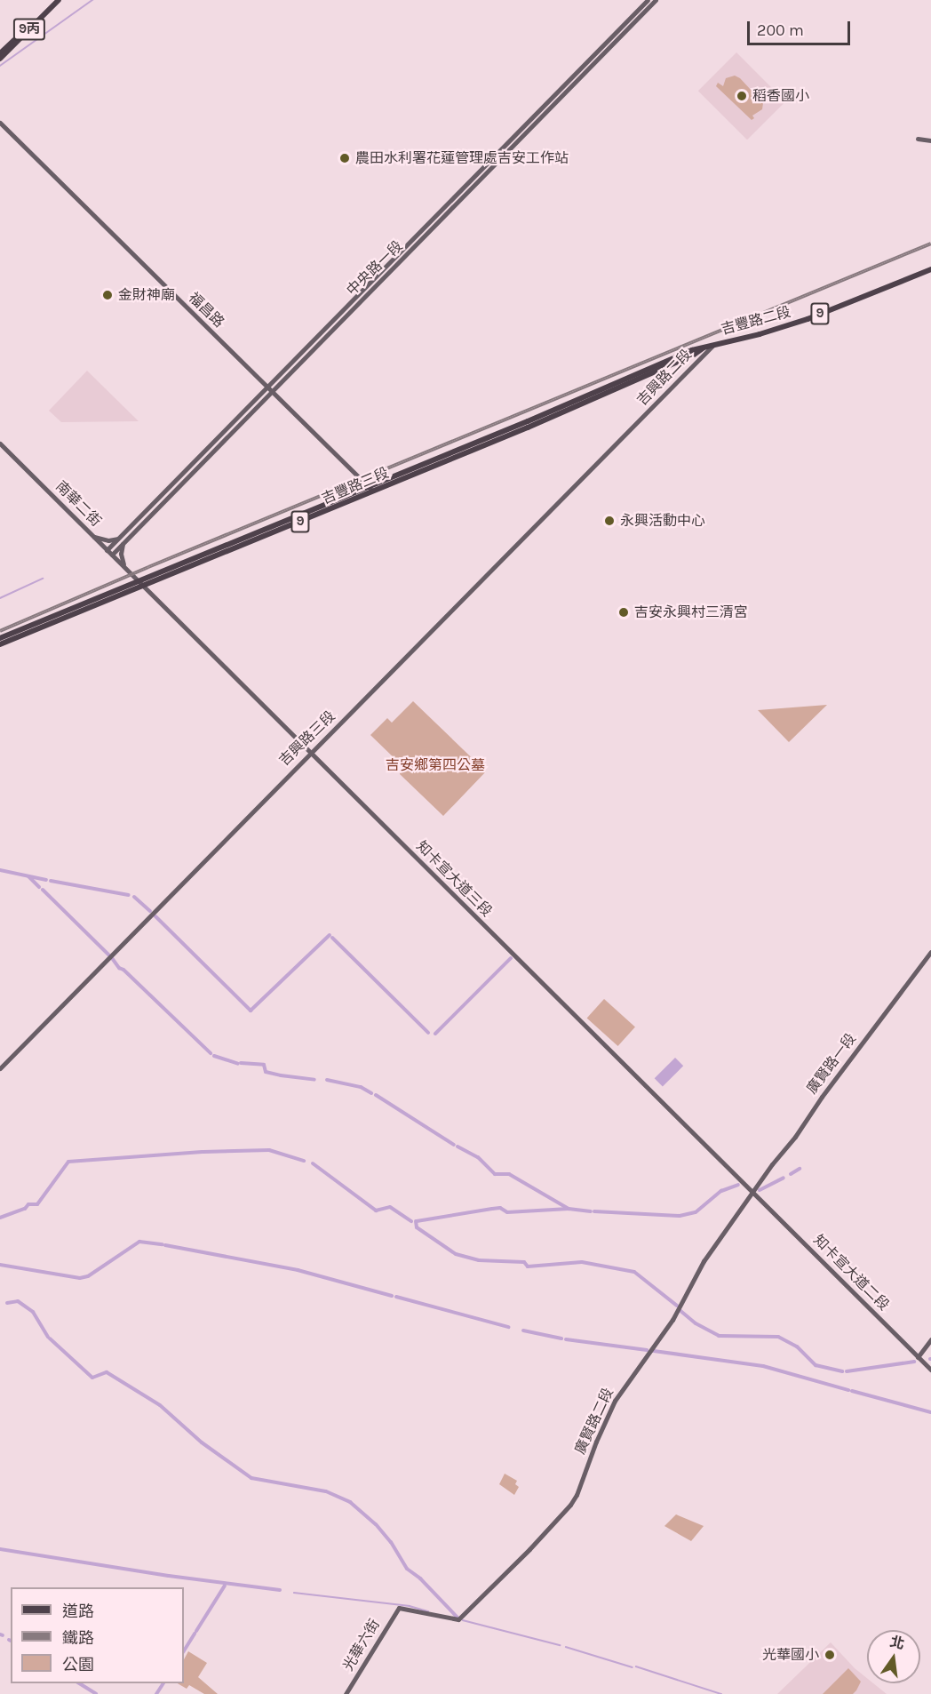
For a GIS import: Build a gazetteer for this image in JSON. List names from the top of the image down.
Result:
{
  "streets": {
    "main road": [
      "9丙",
      "9",
      "吉豐路二段",
      "吉豐路三段"
    ],
    "street": [
      "中央路一段",
      "福昌路",
      "吉興路二段",
      "南華二街",
      "吉興路三段",
      "知卡宣大道三段",
      "廣賢路一段",
      "知卡宣大道二段",
      "廣賢路二段",
      "光華六街"
    ]
  },
  "crossings": [
    ["中央路一段", "福昌路"],
    ["中央路一段", "南華二街"],
    ["福昌路", "吉豐路三段"],
    ["吉豐路二段", "吉興路二段"],
    ["吉豐路二段", "吉豐路三段"],
    ["吉興路二段", "吉興路三段"],
    ["吉豐路三段", "南華二街"],
    ["吉豐路三段", "知卡宣大道三段"],
    ["南華二街", "知卡宣大道三段"],
    ["吉興路三段", "知卡宣大道三段"],
    ["知卡宣大道三段", "廣賢路一段"],
    ["知卡宣大道三段", "知卡宣大道二段"],
    ["知卡宣大道三段", "廣賢路二段"],
    ["廣賢路一段", "知卡宣大道二段"],
    ["廣賢路一段", "廣賢路二段"],
    ["知卡宣大道二段", "廣賢路二段"],
    ["廣賢路二段", "光華六街"]
  ],
  "parks": ["吉安鄉第四公墓"],
  "places": [
    "稻香國小",
    "農田水利署花蓮管理處吉安工作站",
    "金財神廟",
    "永興活動中心",
    "吉安永興村三清宮",
    "光華國小"
  ],
  "legend": ["道路", "鐵路", "公園"],
  "scale_bar": "200 m",
  "north": "top"
}
